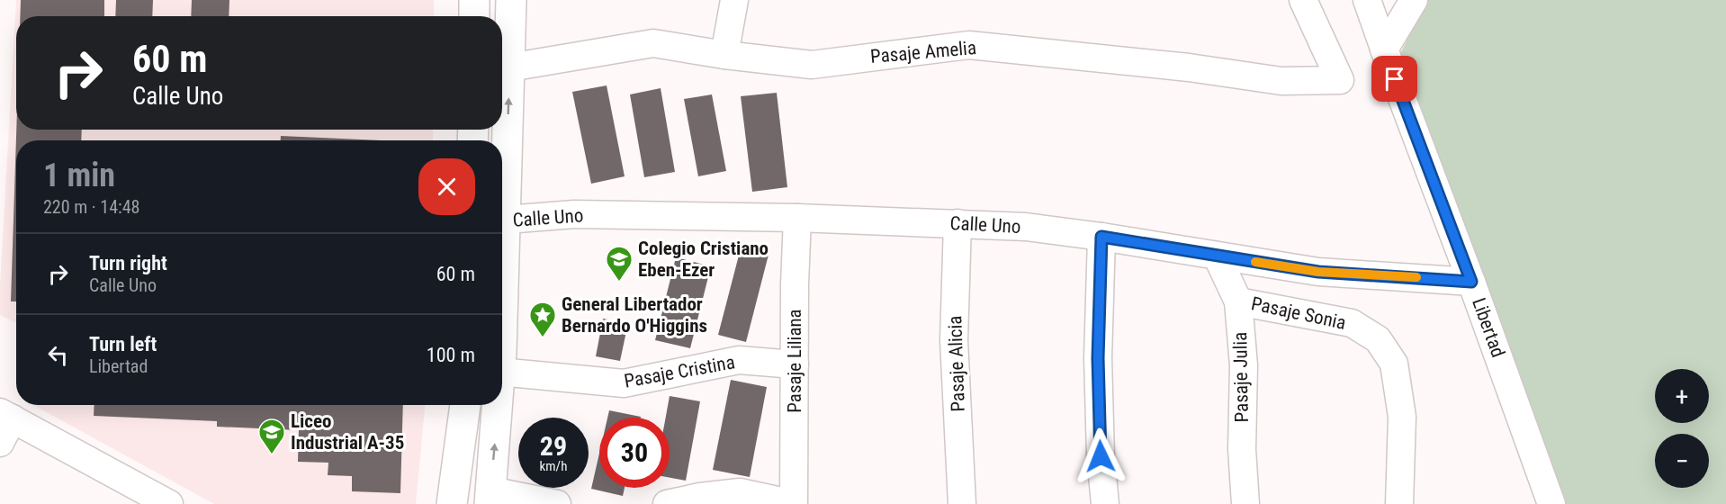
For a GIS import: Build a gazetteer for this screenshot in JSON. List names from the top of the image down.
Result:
{
  "streets": {
    "street": [
      "Pasaje Amelia",
      "Calle Uno",
      "Pasaje Sonia",
      "Libertad",
      "Pasaje Liliana",
      "Pasaje Alicia",
      "Pasaje Cristina",
      "Pasaje Julia"
    ]
  },
  "crossings": [
    ["Calle Uno", "Libertad"],
    ["Calle Uno", "Pasaje Liliana"],
    ["Calle Uno", "Pasaje Alicia"],
    ["Calle Uno", "Pasaje Julia"],
    ["Pasaje Sonia", "Pasaje Julia"],
    ["Pasaje Liliana", "Pasaje Cristina"]
  ],
  "places": {
    "school or university": ["Colegio Cristiano Eben-Ezer", "Liceo Industrial A-35"],
    "place": ["General Libertador Bernardo O'Higgins"]
  },
  "page": {
    "turn": ["60 m", "Calle Uno"],
    "heading": ["1 min", "220 m · 14:48"],
    "list": [
      {
        "name": "Turn right",
        "note": "Calle Uno",
        "value": "60 m"
      },
      {
        "name": "Turn left",
        "note": "Libertad",
        "value": "100 m"
      }
    ],
    "map_buttons": ["+", "−"],
    "speed": "29 km/h",
    "limit": "30"
  }
}
